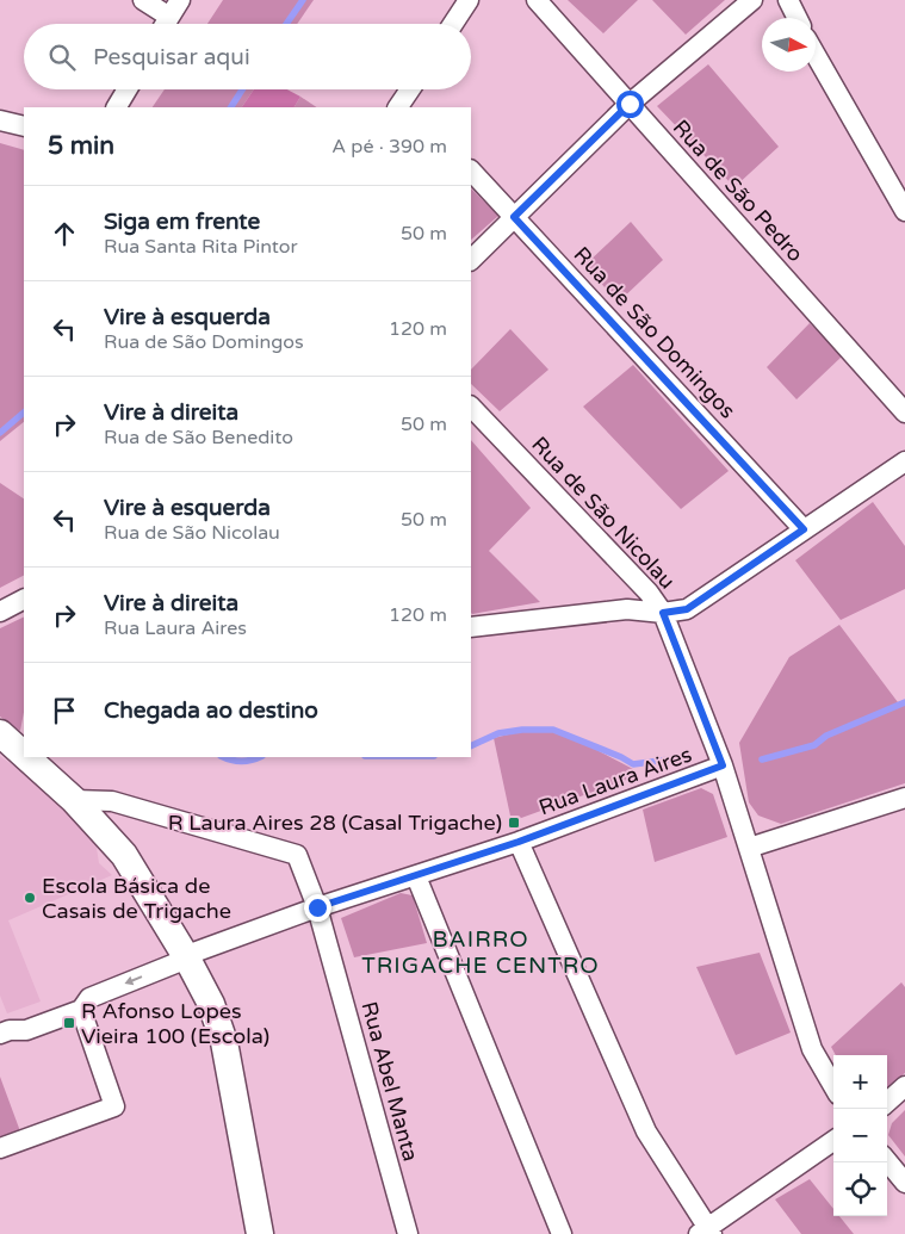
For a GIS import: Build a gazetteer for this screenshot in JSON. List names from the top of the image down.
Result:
{
  "streets": {
    "street": [
      "Rua de São Pedro",
      "Rua de São Domingos",
      "Rua de São Nicolau",
      "Rua Laura Aires",
      "Rua Abel Manta"
    ]
  },
  "crossings": [
    ["Rua de São Nicolau", "Rua Laura Aires"],
    ["Rua Laura Aires", "Rua Abel Manta"]
  ],
  "districts": ["BAIRRO TRIGACHE CENTRO"],
  "places": {
    "transit": ["R Laura Aires 28 (Casal Trigache)", "R Afonso Lopes Vieira 100 (Escola)"],
    "other": ["Escola Básica de Casais de Trigache"]
  },
  "north": "right",
  "page": {
    "search": "Pesquisar aqui",
    "heading": ["5 min", "A pé · 390 m"],
    "list": [
      ["Siga em frente", "Rua Santa Rita Pintor", "50 m"],
      ["Vire à esquerda", "Rua de São Domingos", "120 m"],
      ["Vire à direita", "Rua de São Benedito", "50 m"],
      ["Vire à esquerda", "Rua de São Nicolau", "50 m"],
      ["Vire à direita", "Rua Laura Aires", "120 m"],
      "Chegada ao destino"
    ],
    "map_buttons": ["+", "−"]
  }
}
